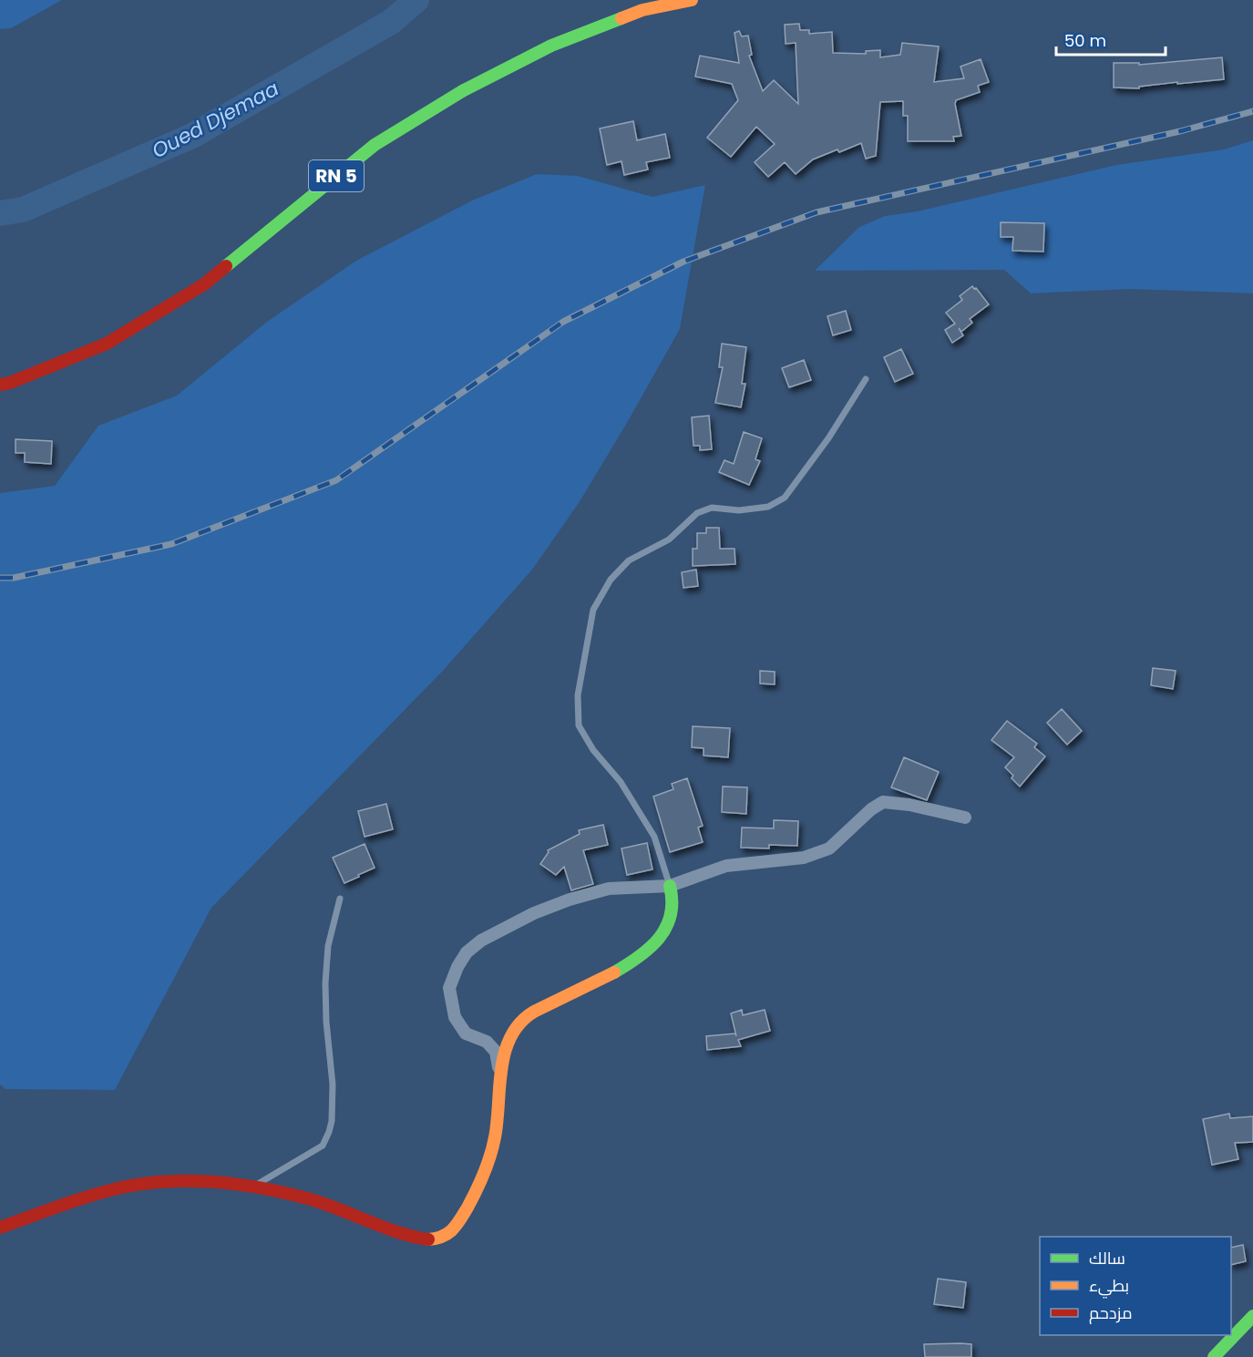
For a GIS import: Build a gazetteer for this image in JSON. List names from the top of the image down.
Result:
{
  "streets": {
    "street": ["RN 5"]
  },
  "water": ["Oued Djemaa"],
  "legend": ["سالك", "بطيء", "مزدحم"],
  "scale_bar": "50 m"
}
